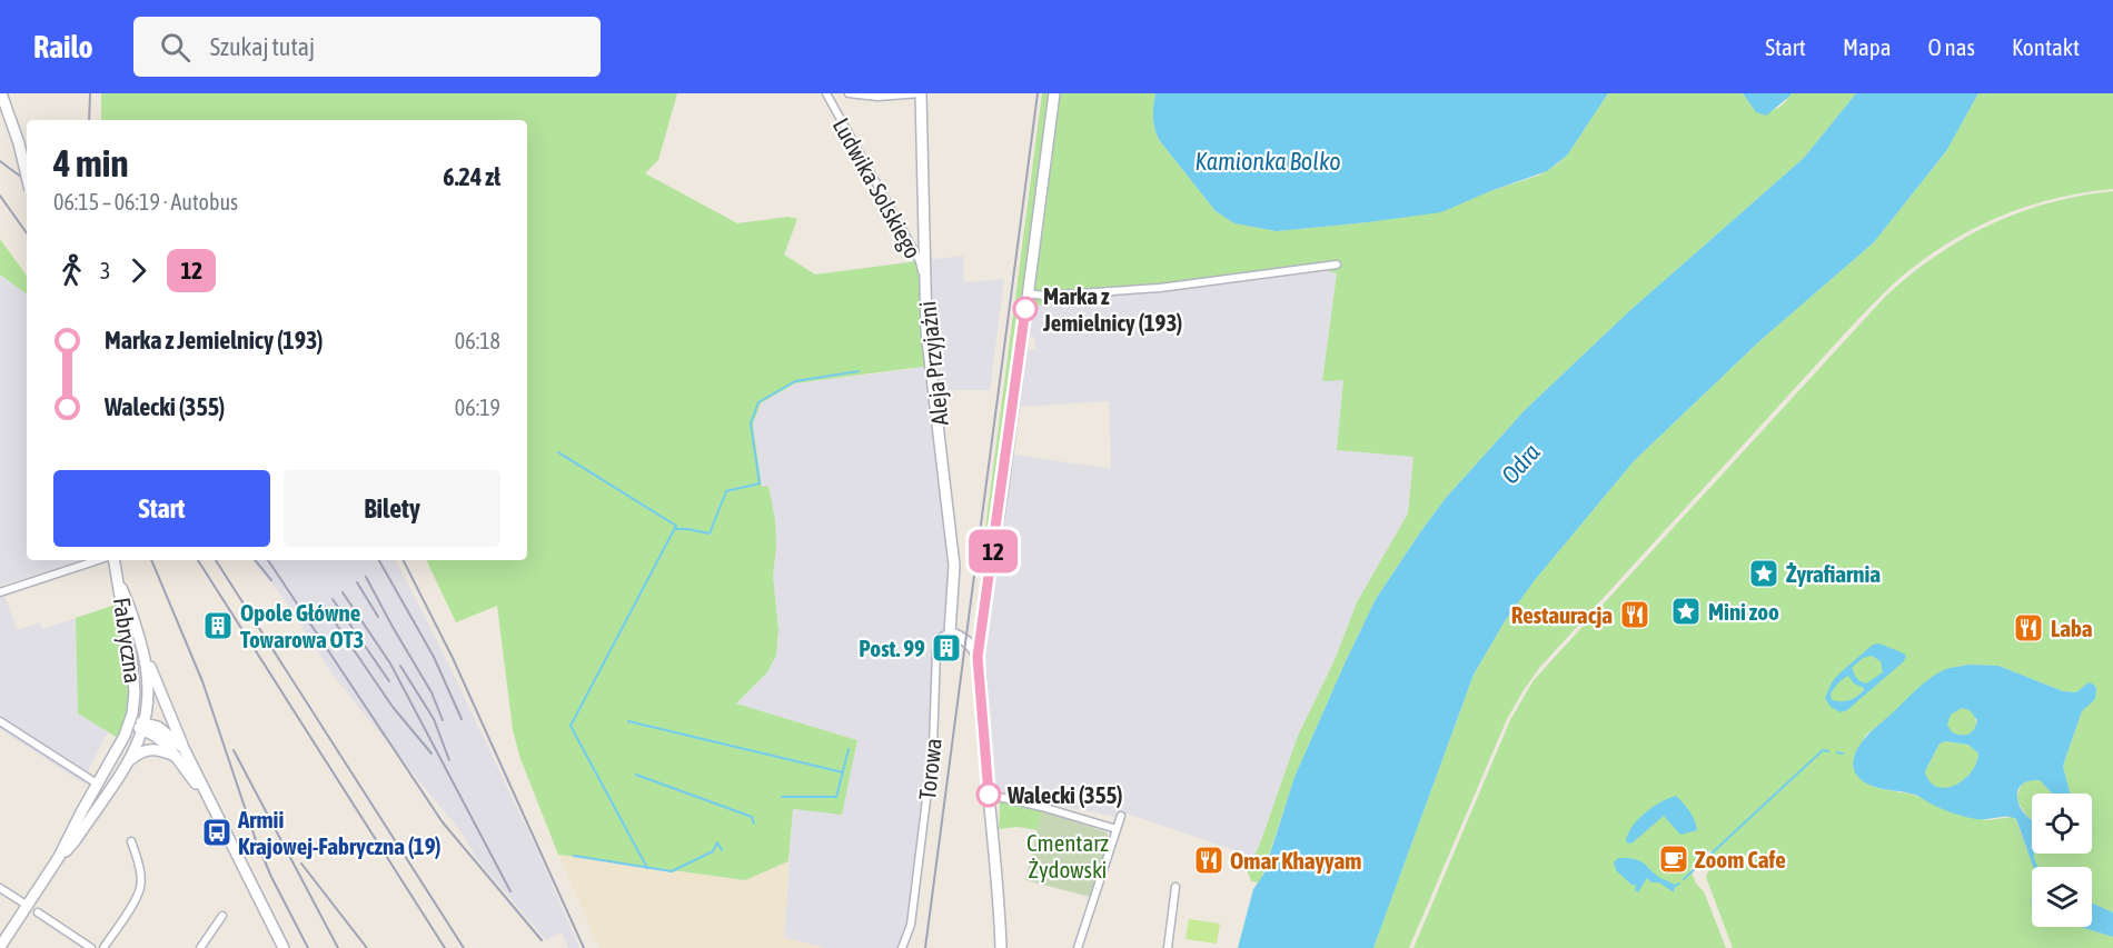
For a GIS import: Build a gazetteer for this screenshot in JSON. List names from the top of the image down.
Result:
{
  "streets": {
    "main road": ["Aleja Przyjaźni", "Fabryczna"],
    "street": ["Ludwika Solskiego", "Torowa"]
  },
  "crossings": [
    ["Ludwika Solskiego", "Aleja Przyjaźni"],
    ["Aleja Przyjaźni", "Torowa"]
  ],
  "water": ["Kamionka Bolko", "Odra"],
  "parks": ["Cmentarz Żydowski"],
  "places": {
    "other": ["Marka z Jemielnicy (193)", "Walecki (355)"],
    "place": ["Żyrafiarnia", "Mini zoo"],
    "restaurant": ["Restauracja", "Laba", "Omar Khayyam"],
    "building": ["Opole Główne Towarowa OT3", "Post. 99"],
    "bus stop": ["Armii Krajowej-Fabryczna (19)"],
    "cafe": ["Zoom Cafe"]
  },
  "lines": ["bus line 12"],
  "page": {
    "header": "Railo",
    "search": "Szukaj tutaj",
    "nav": [
      "Start",
      "Mapa",
      "O nas",
      "Kontakt"
    ],
    "on_map": "12",
    "heading": ["4 min", "06:15 – 06:19 · Autobus", "6.24 zł"],
    "legs": ["3", "12"],
    "list": [
      {
        "name": "Marka z Jemielnicy (193)",
        "value": "06:18"
      },
      {
        "name": "Walecki (355)",
        "value": "06:19"
      }
    ],
    "buttons": ["Start", "Bilety"]
  }
}
